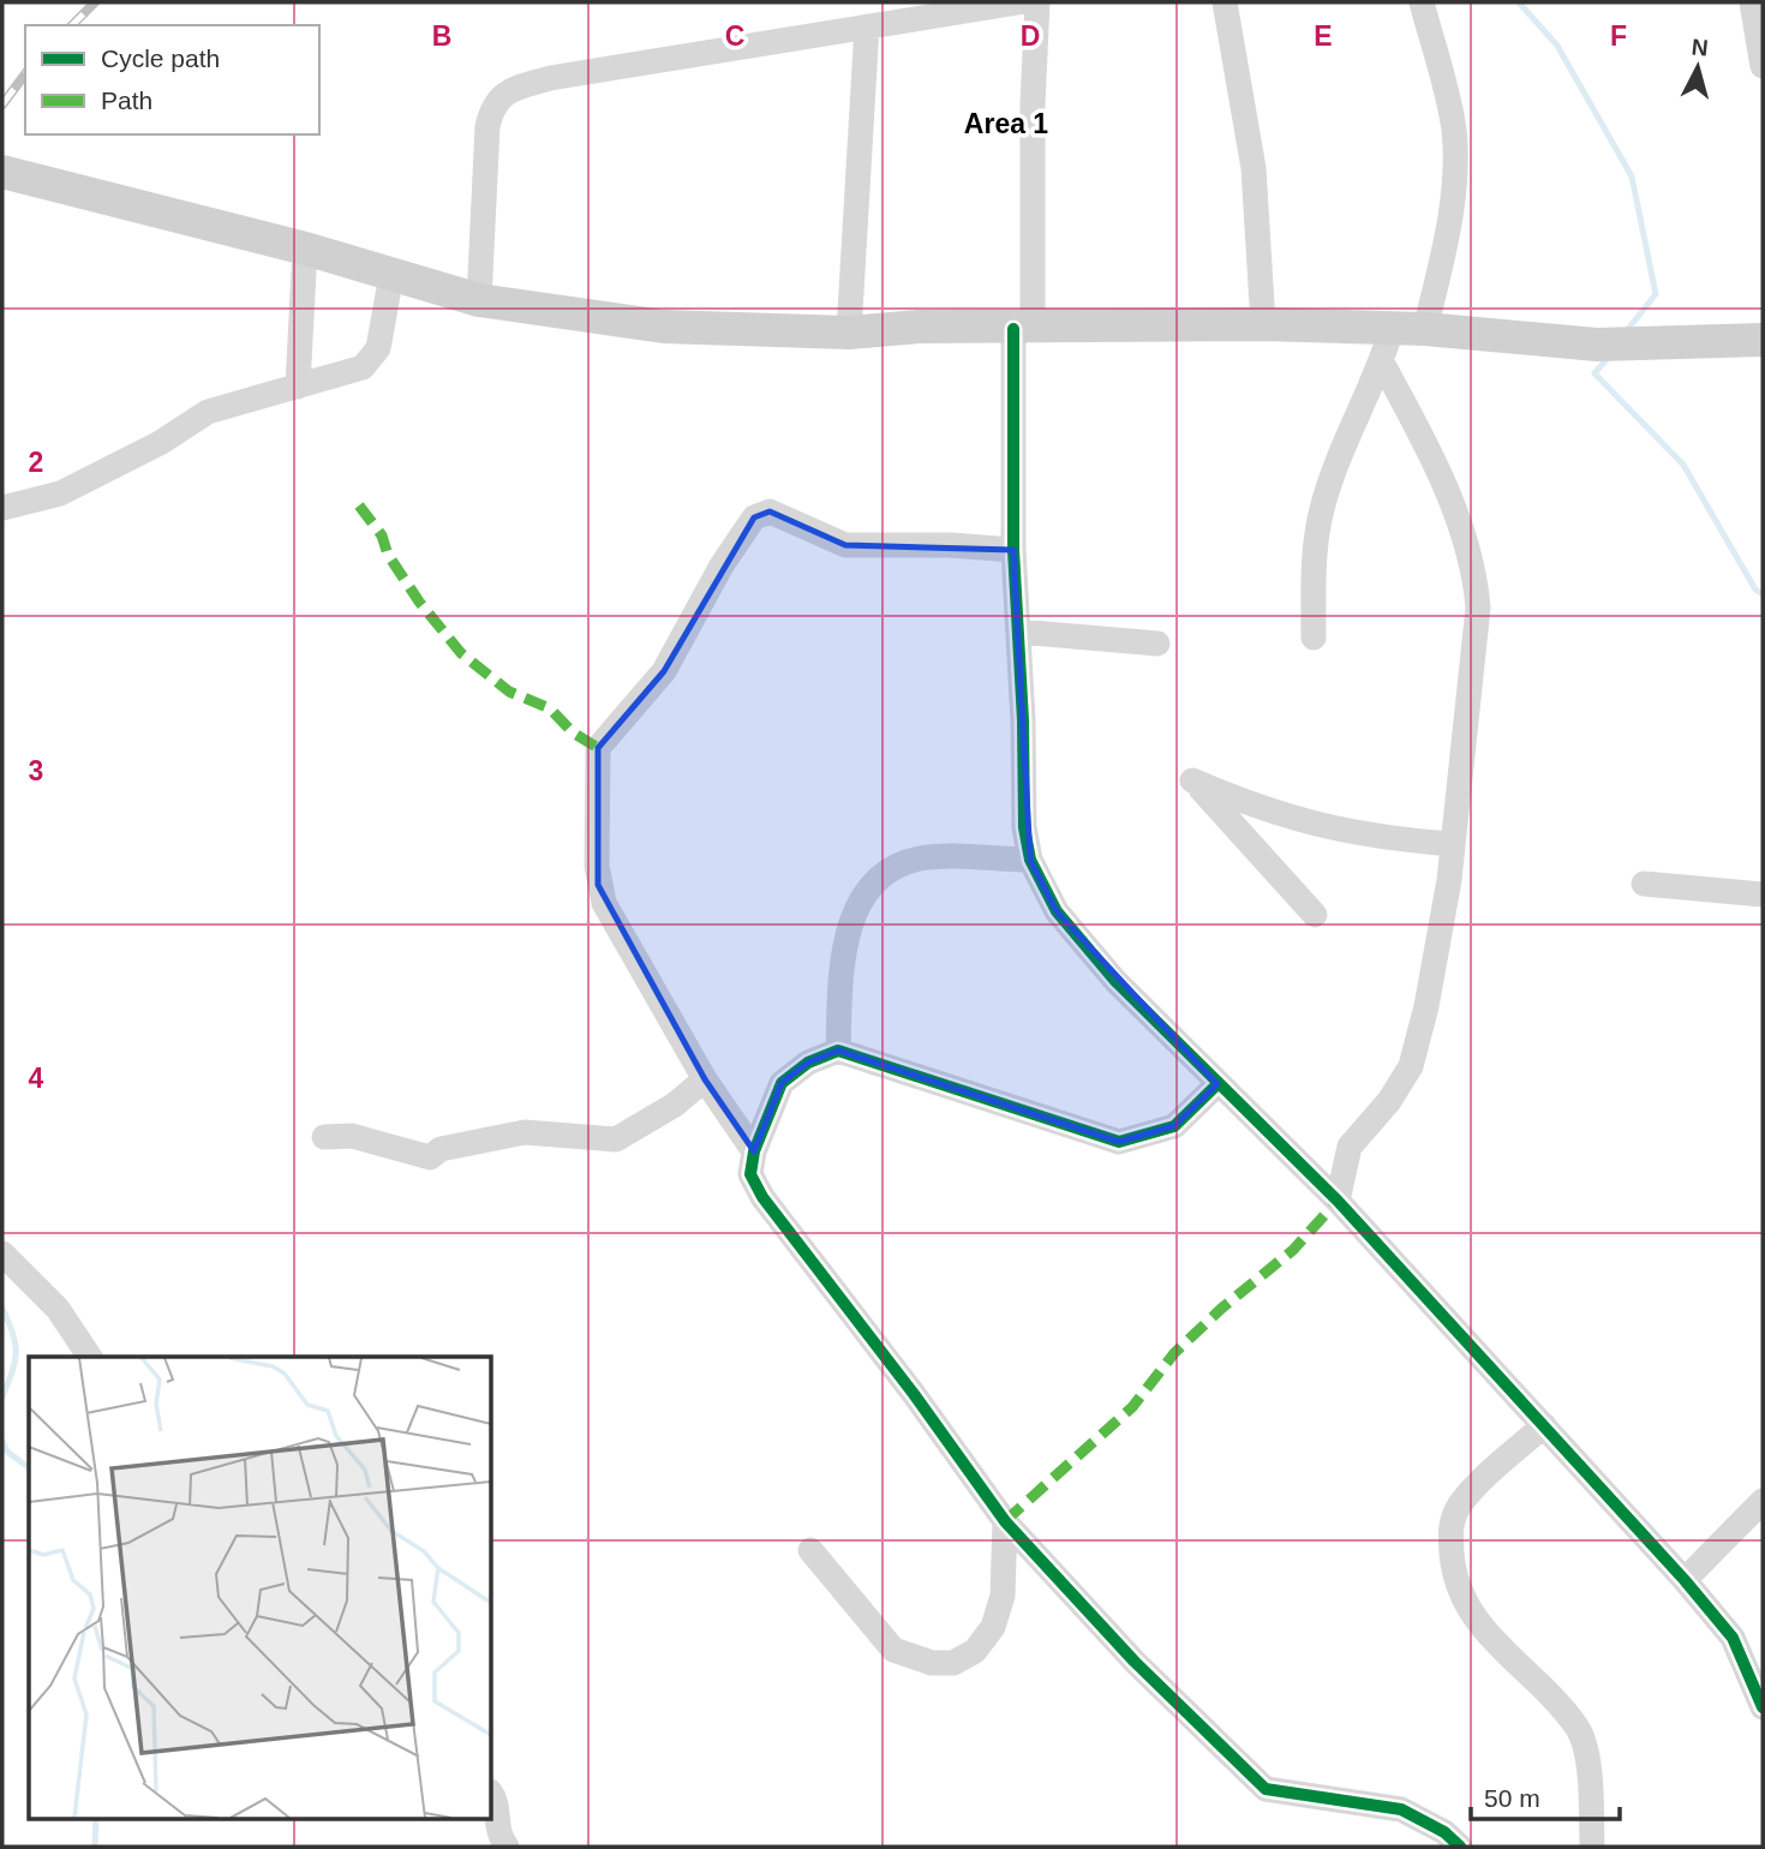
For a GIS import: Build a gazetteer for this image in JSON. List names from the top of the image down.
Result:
{
  "districts": ["Area 1"],
  "legend": ["Cycle path", "Path"],
  "scale_bar": "50 m",
  "north": "top",
  "grid": {
    "columns": [
      "B",
      "C",
      "D",
      "E",
      "F"
    ],
    "rows": ["2", "3", "4"]
  }
}
